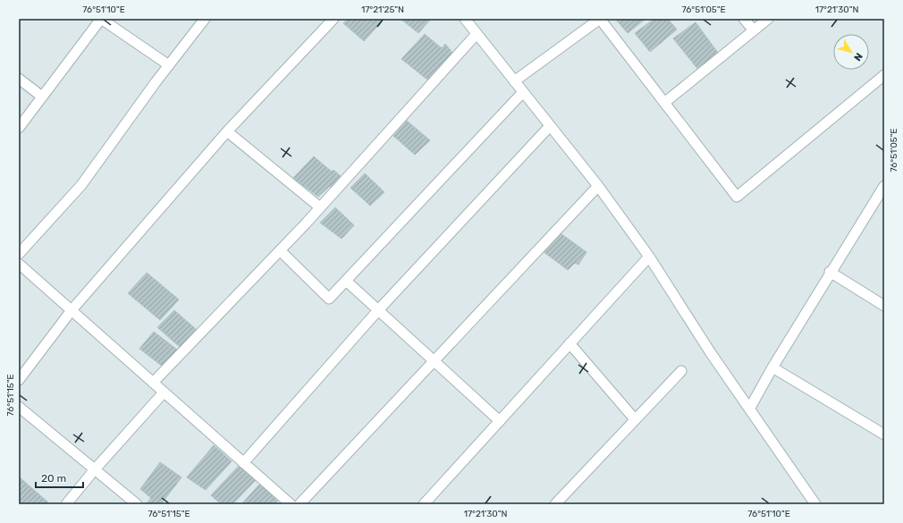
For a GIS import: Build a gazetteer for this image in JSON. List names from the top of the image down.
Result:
{
  "scale_bar": "20 m",
  "north": "bottom right",
  "coordinates": [
    "76°51'10\"E",
    "17°21'25\"N",
    "76°51'05\"E",
    "17°21'30\"N",
    "76°51'15\"E"
  ]
}
